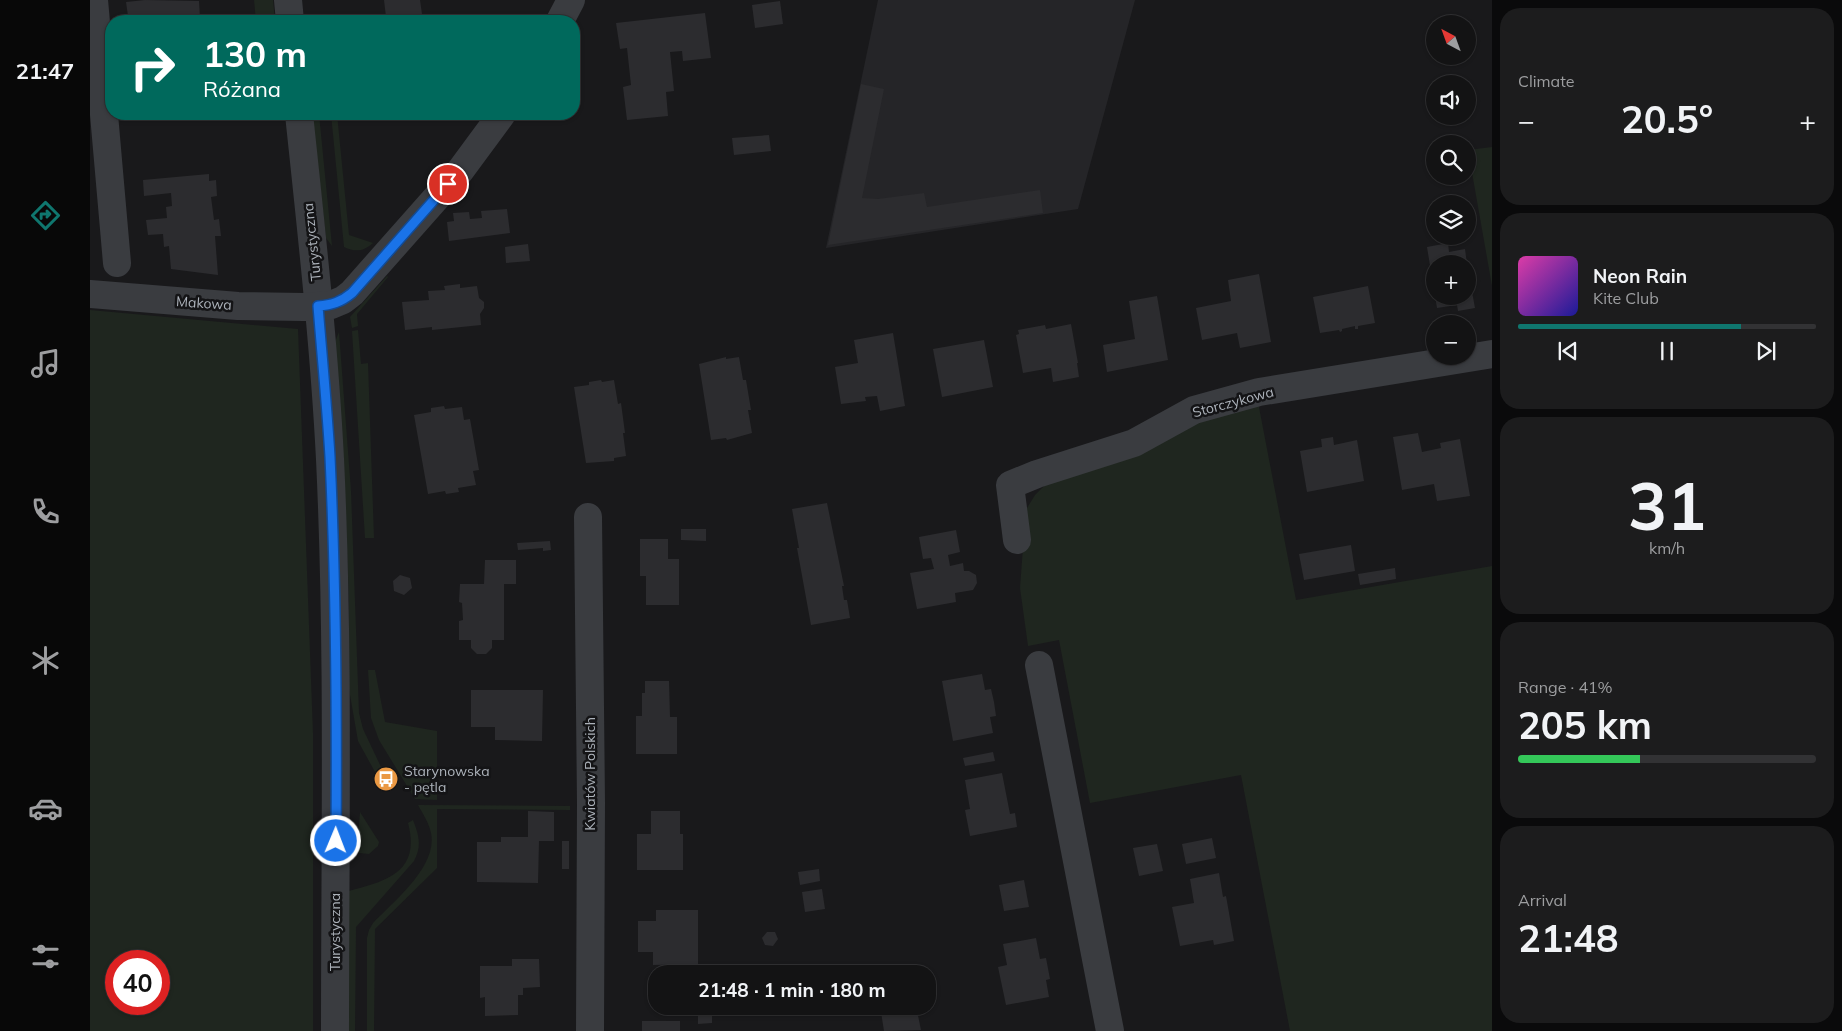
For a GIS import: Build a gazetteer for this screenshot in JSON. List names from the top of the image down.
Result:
{
  "streets": {
    "street": [
      "Turystyczna",
      "Makowa",
      "Storczykowa",
      "Kwiatów Polskich"
    ]
  },
  "crossings": [
    ["Turystyczna", "Makowa"]
  ],
  "places": {
    "bus stop": ["Starynowska - pętla"]
  },
  "north": "top left",
  "page": {
    "tabs": "21:47",
    "tile": [
      "Climate",
      ["31", "km/h"],
      ["Range · 41%", "205 km"],
      ["Arrival", "21:48"]
    ],
    "map_buttons": ["+", "−"],
    "turn": ["130 m", "Różana"],
    "heat": ["−", "20.5°", "+"],
    "song": ["Neon Rain", "Kite Club"],
    "limit": "40",
    "trip": "21:48 · 1 min · 180 m"
  }
}
